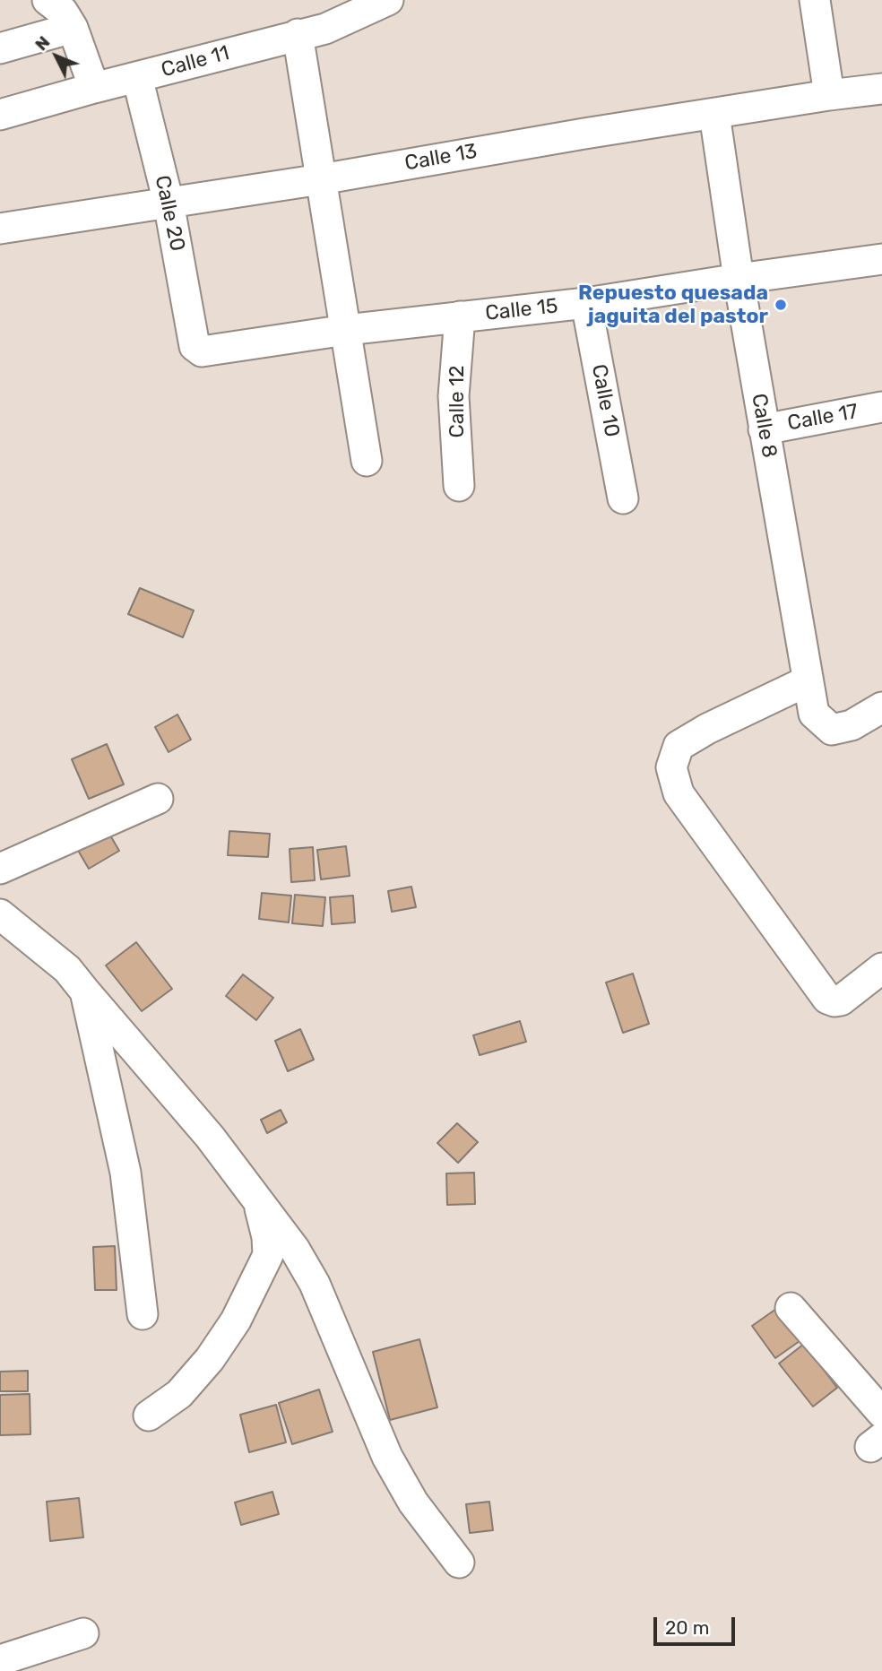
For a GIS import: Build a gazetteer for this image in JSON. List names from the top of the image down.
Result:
{
  "streets": {
    "street": [
      "Calle 11",
      "Calle 13",
      "Calle 20",
      "Calle 15",
      "Calle 10",
      "Calle 12",
      "Calle 17",
      "Calle 8"
    ]
  },
  "crossings": [
    ["Calle 11", "Calle 20"],
    ["Calle 13", "Calle 20"],
    ["Calle 13", "Calle 8"],
    ["Calle 20", "Calle 15"],
    ["Calle 15", "Calle 10"],
    ["Calle 15", "Calle 12"],
    ["Calle 15", "Calle 8"],
    ["Calle 17", "Calle 8"]
  ],
  "places": ["Repuesto quesada jaguita del pastor"],
  "scale_bar": "20 m",
  "north": "top left"
}
